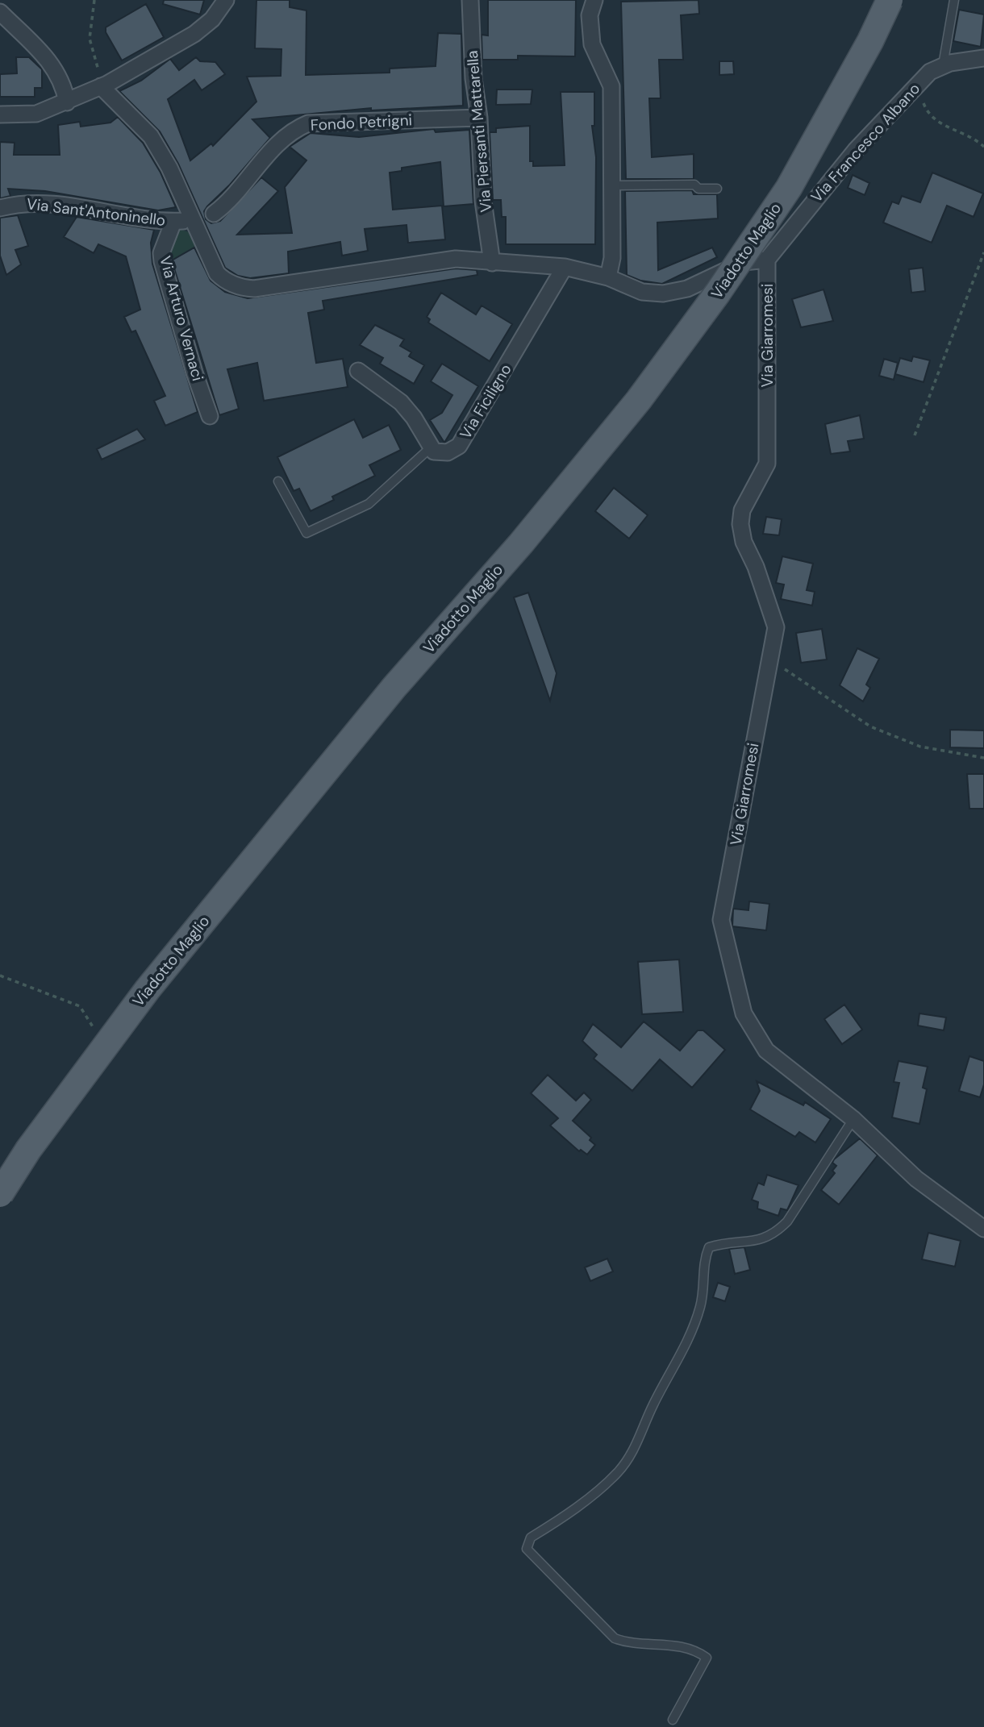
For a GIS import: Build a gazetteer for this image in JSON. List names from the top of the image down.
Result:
{
  "streets": {
    "main road": ["Viadotto Maglio"],
    "street": [
      "Fondo Petrigni",
      "Via Piersanti Mattarella",
      "Via Francesco Albano",
      "Via Sant'Antoninello",
      "Via Arturo Vernaci",
      "Via Giarromesi",
      "Via Ficiligno"
    ]
  },
  "crossings": [
    ["Fondo Petrigni", "Via Piersanti Mattarella"],
    ["Fondo Petrigni", "Via Sant'Antoninello"],
    ["Via Francesco Albano", "Via Giarromesi"],
    ["Via Sant'Antoninello", "Via Arturo Vernaci"]
  ]
}
